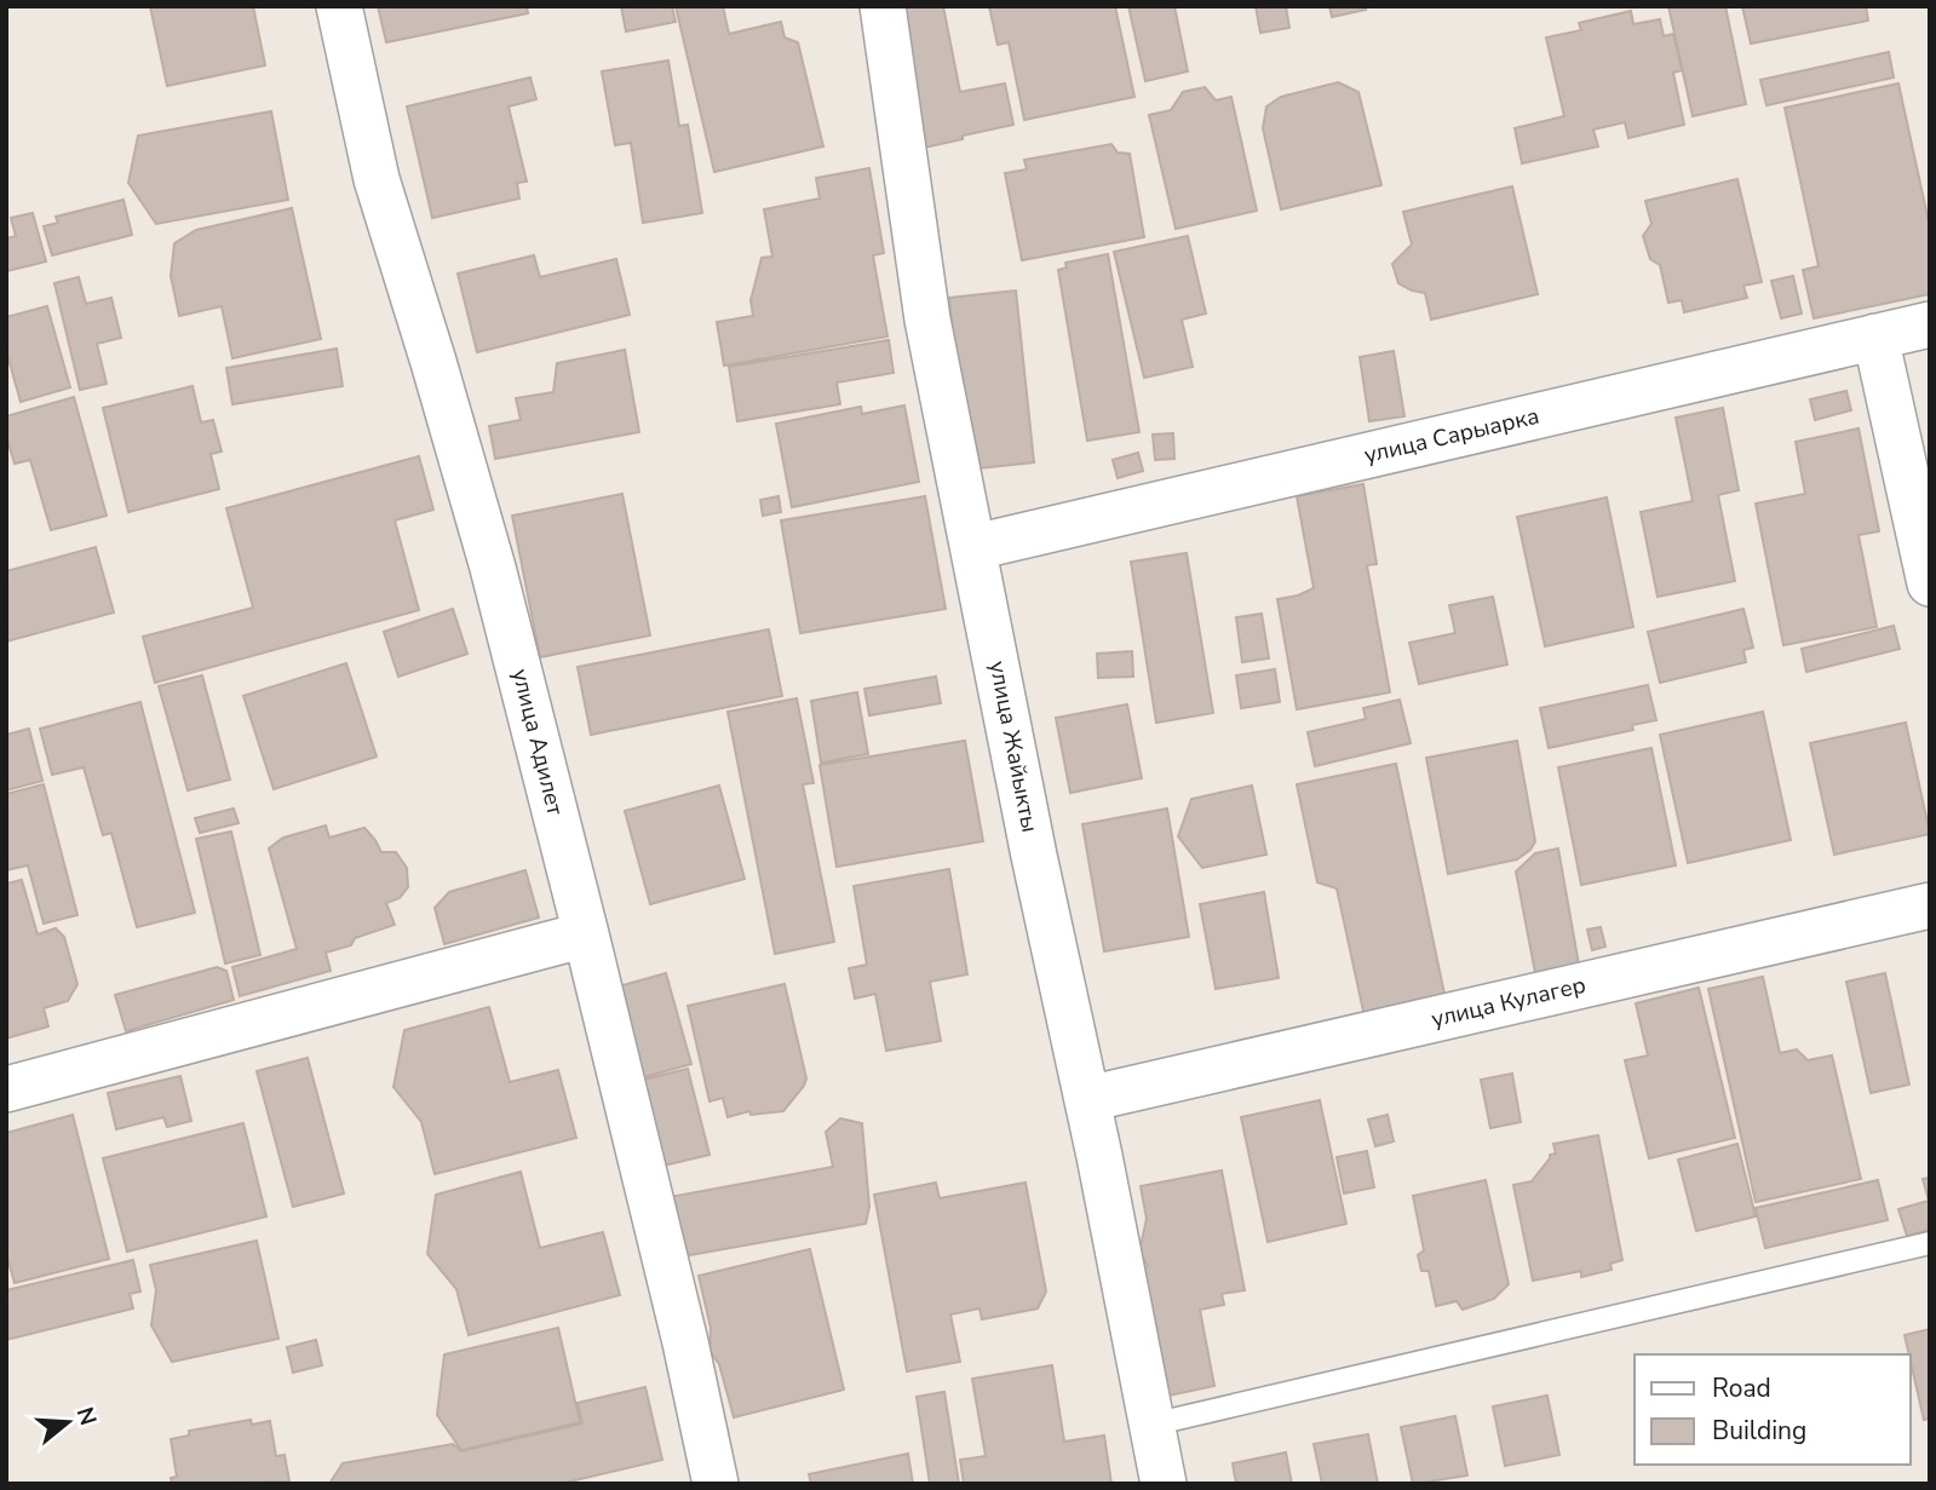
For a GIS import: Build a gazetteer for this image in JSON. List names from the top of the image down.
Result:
{
  "streets": {
    "street": [
      "улица Сарыарка",
      "улица Адилет",
      "улица Жайыкты",
      "улица Кулагер"
    ]
  },
  "crossings": [
    ["улица Сарыарка", "улица Жайыкты"],
    ["улица Жайыкты", "улица Кулагер"]
  ],
  "legend": ["Road", "Building"],
  "north": "right"
}
